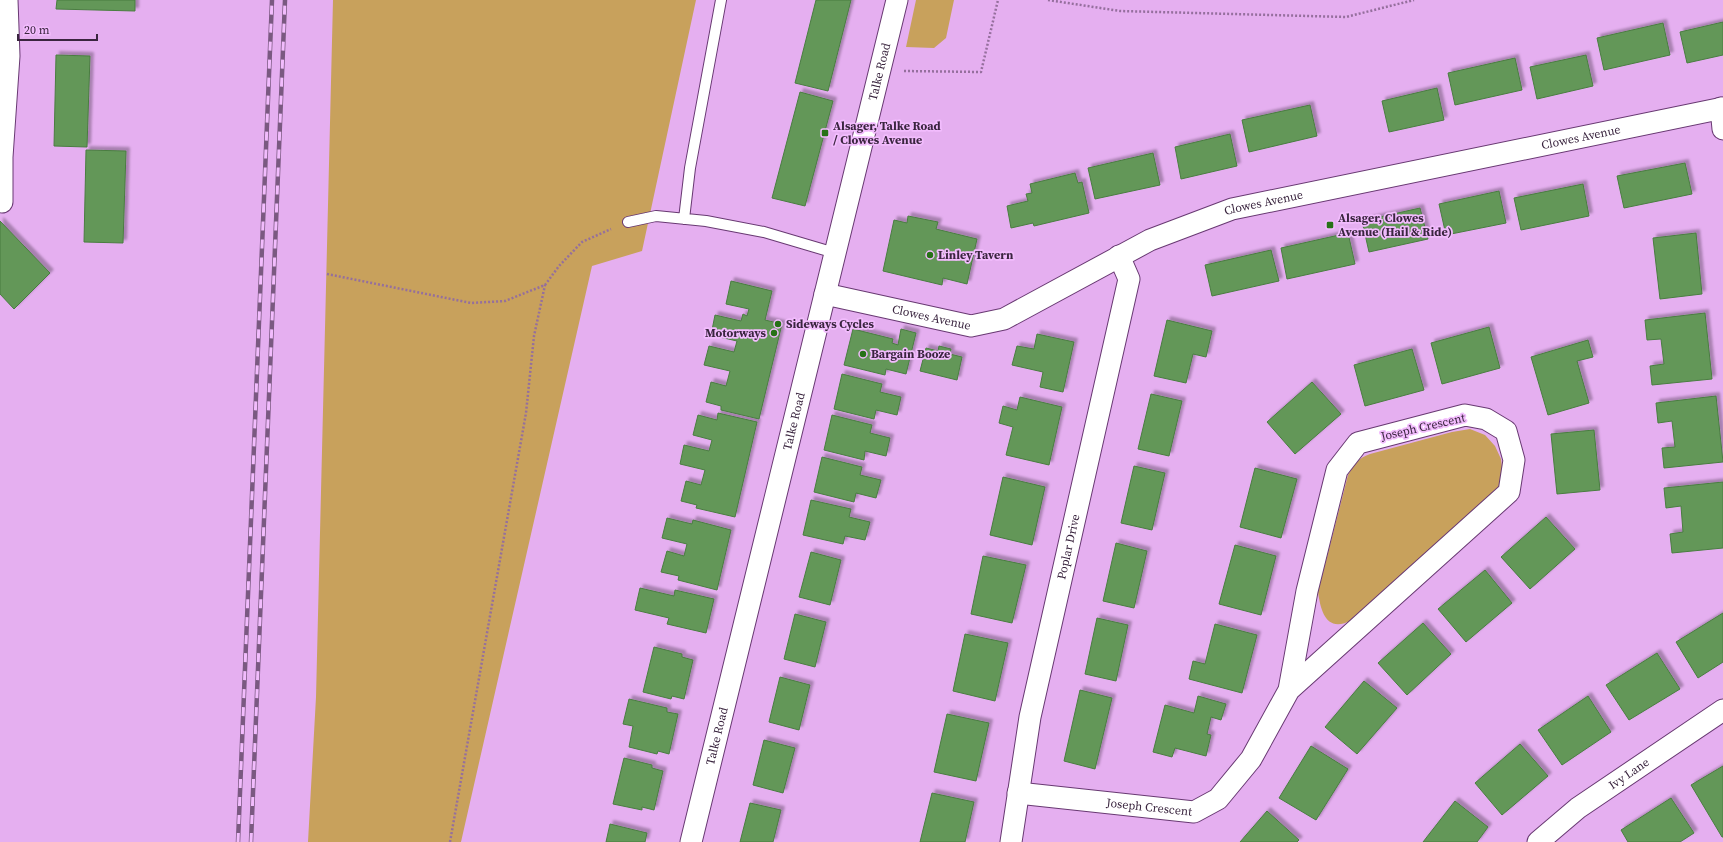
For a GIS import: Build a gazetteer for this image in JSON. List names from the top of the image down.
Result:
{
  "streets": {
    "street": [
      "Talke Road",
      "Clowes Avenue",
      "Joseph Crescent",
      "Poplar Drive",
      "Ivy Lane"
    ]
  },
  "crossings": [
    ["Talke Road", "Clowes Avenue"],
    ["Clowes Avenue", "Poplar Drive"],
    ["Joseph Crescent", "Poplar Drive"]
  ],
  "places": {
    "transit": ["Alsager, Talke Road / Clowes Avenue", "Alsager, Clowes Avenue (Hail & Ride)"],
    "other": [
      "Linley Tavern",
      "Sideways Cycles",
      "Motorways",
      "Bargain Booze"
    ]
  },
  "scale_bar": "20 m"
}
